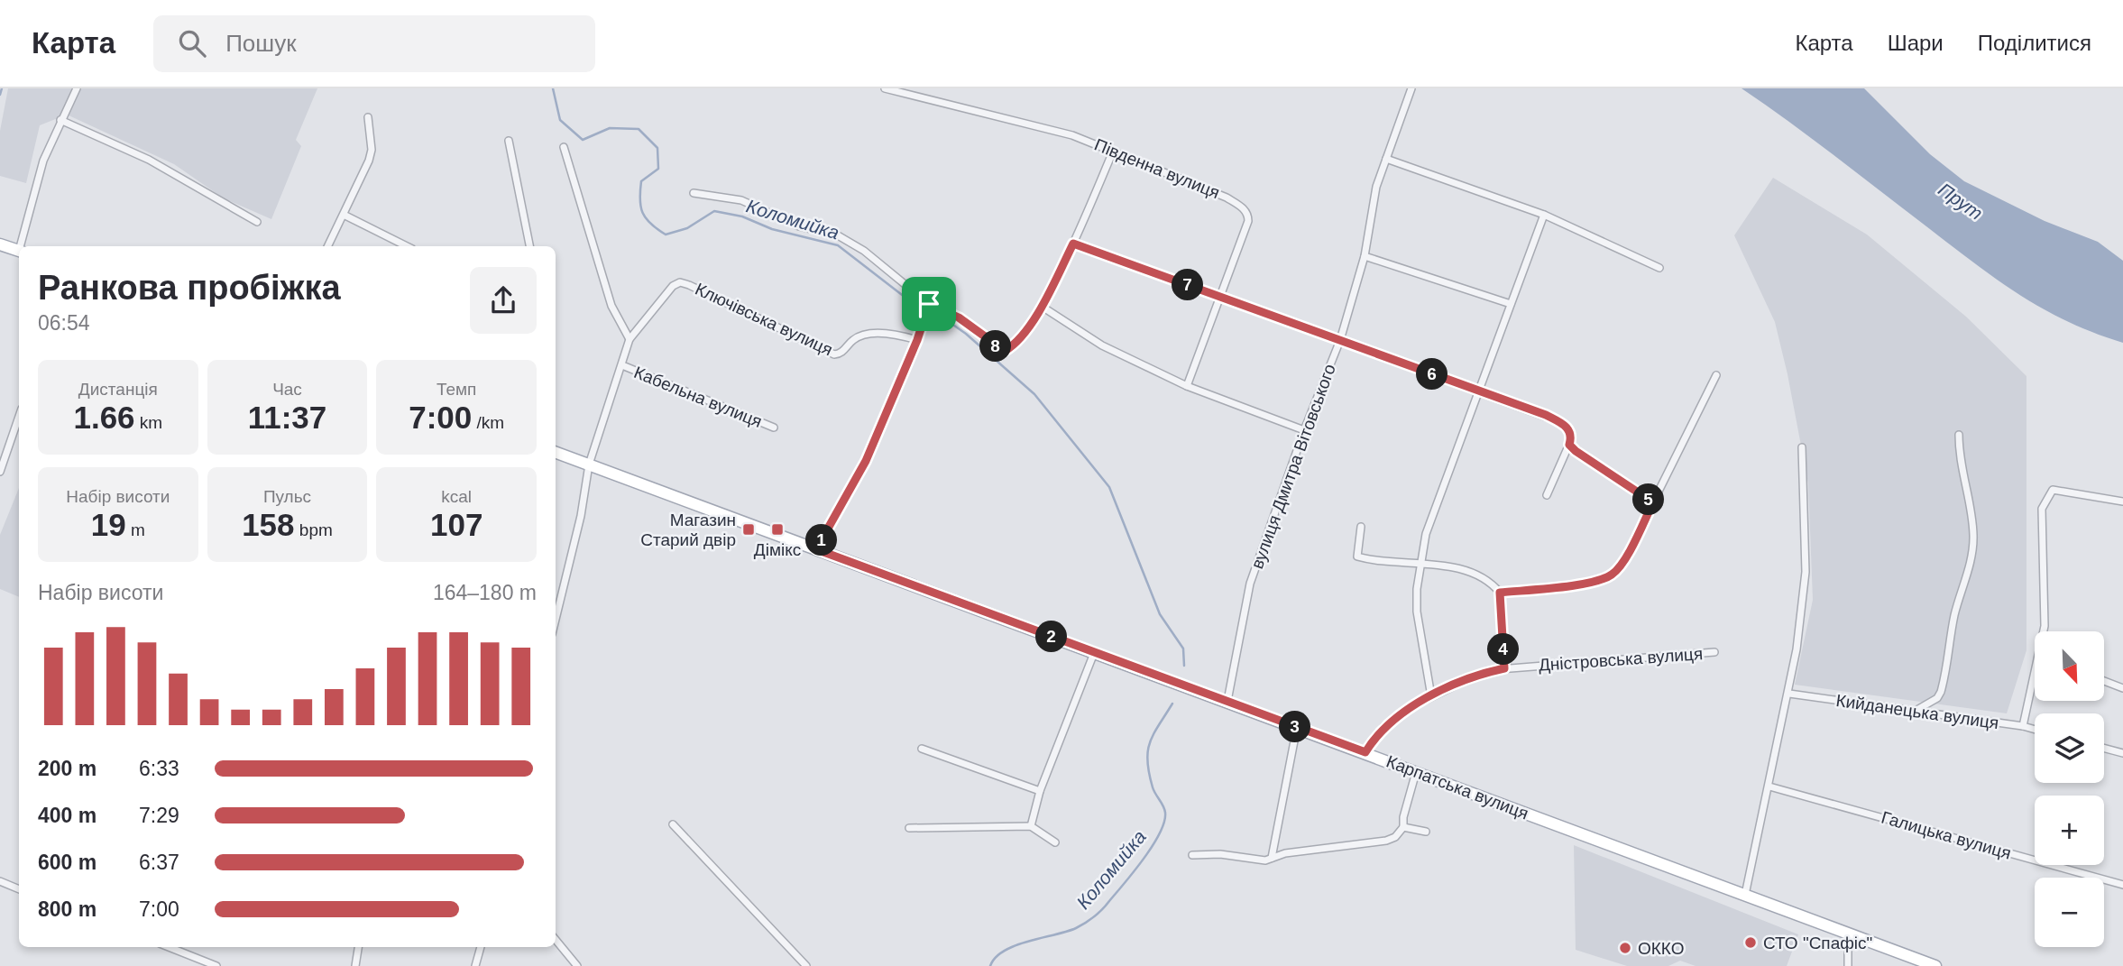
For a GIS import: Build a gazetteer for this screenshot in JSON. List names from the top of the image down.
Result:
{
  "streets": {
    "main road": ["Карпатська вулиця"],
    "street": [
      "Південна вулиця",
      "Ключівська вулиця",
      "Кабельна вулиця",
      "вулиця Дмитра Вітовського",
      "Дністровська вулиця",
      "Кийданецька вулиця",
      "Галицька вулиця"
    ]
  },
  "crossings": [
    ["вулиця Дмитра Вітовського", "Карпатська вулиця"],
    ["Дністровська вулиця", "Карпатська вулиця"]
  ],
  "water": ["Прут", "Коломийка"],
  "places": {
    "transit": ["Магазин Старий двір", "Дімікс"],
    "other": ["СТО \"Спафіс\"", "ОККО"]
  },
  "north": "bottom right",
  "page": {
    "header": "Карта",
    "search": "Пошук",
    "nav": ["Карта", "Шари", "Поділитися"],
    "heading": ["Ранкова пробіжка", "06:54"],
    "pins": [
      "7",
      "8",
      "6",
      "5",
      "1",
      "2",
      "4",
      "3"
    ],
    "stats": [
      ["Дистанція", "1.66 km"],
      ["Час", "11:37"],
      ["Темп", "7:00 /km"],
      ["Набір висоти", "19 m"],
      ["Пульс", "158 bpm"],
      ["kcal", "107"]
    ],
    "chart": ["Набір висоти", "164–180 m"],
    "map_buttons": ["+", "−"],
    "list": [
      {
        "name": "200 m",
        "note": "6:33"
      },
      {
        "name": "400 m",
        "note": "7:29"
      },
      {
        "name": "600 m",
        "note": "6:37"
      },
      {
        "name": "800 m",
        "note": "7:00"
      }
    ]
  }
}
